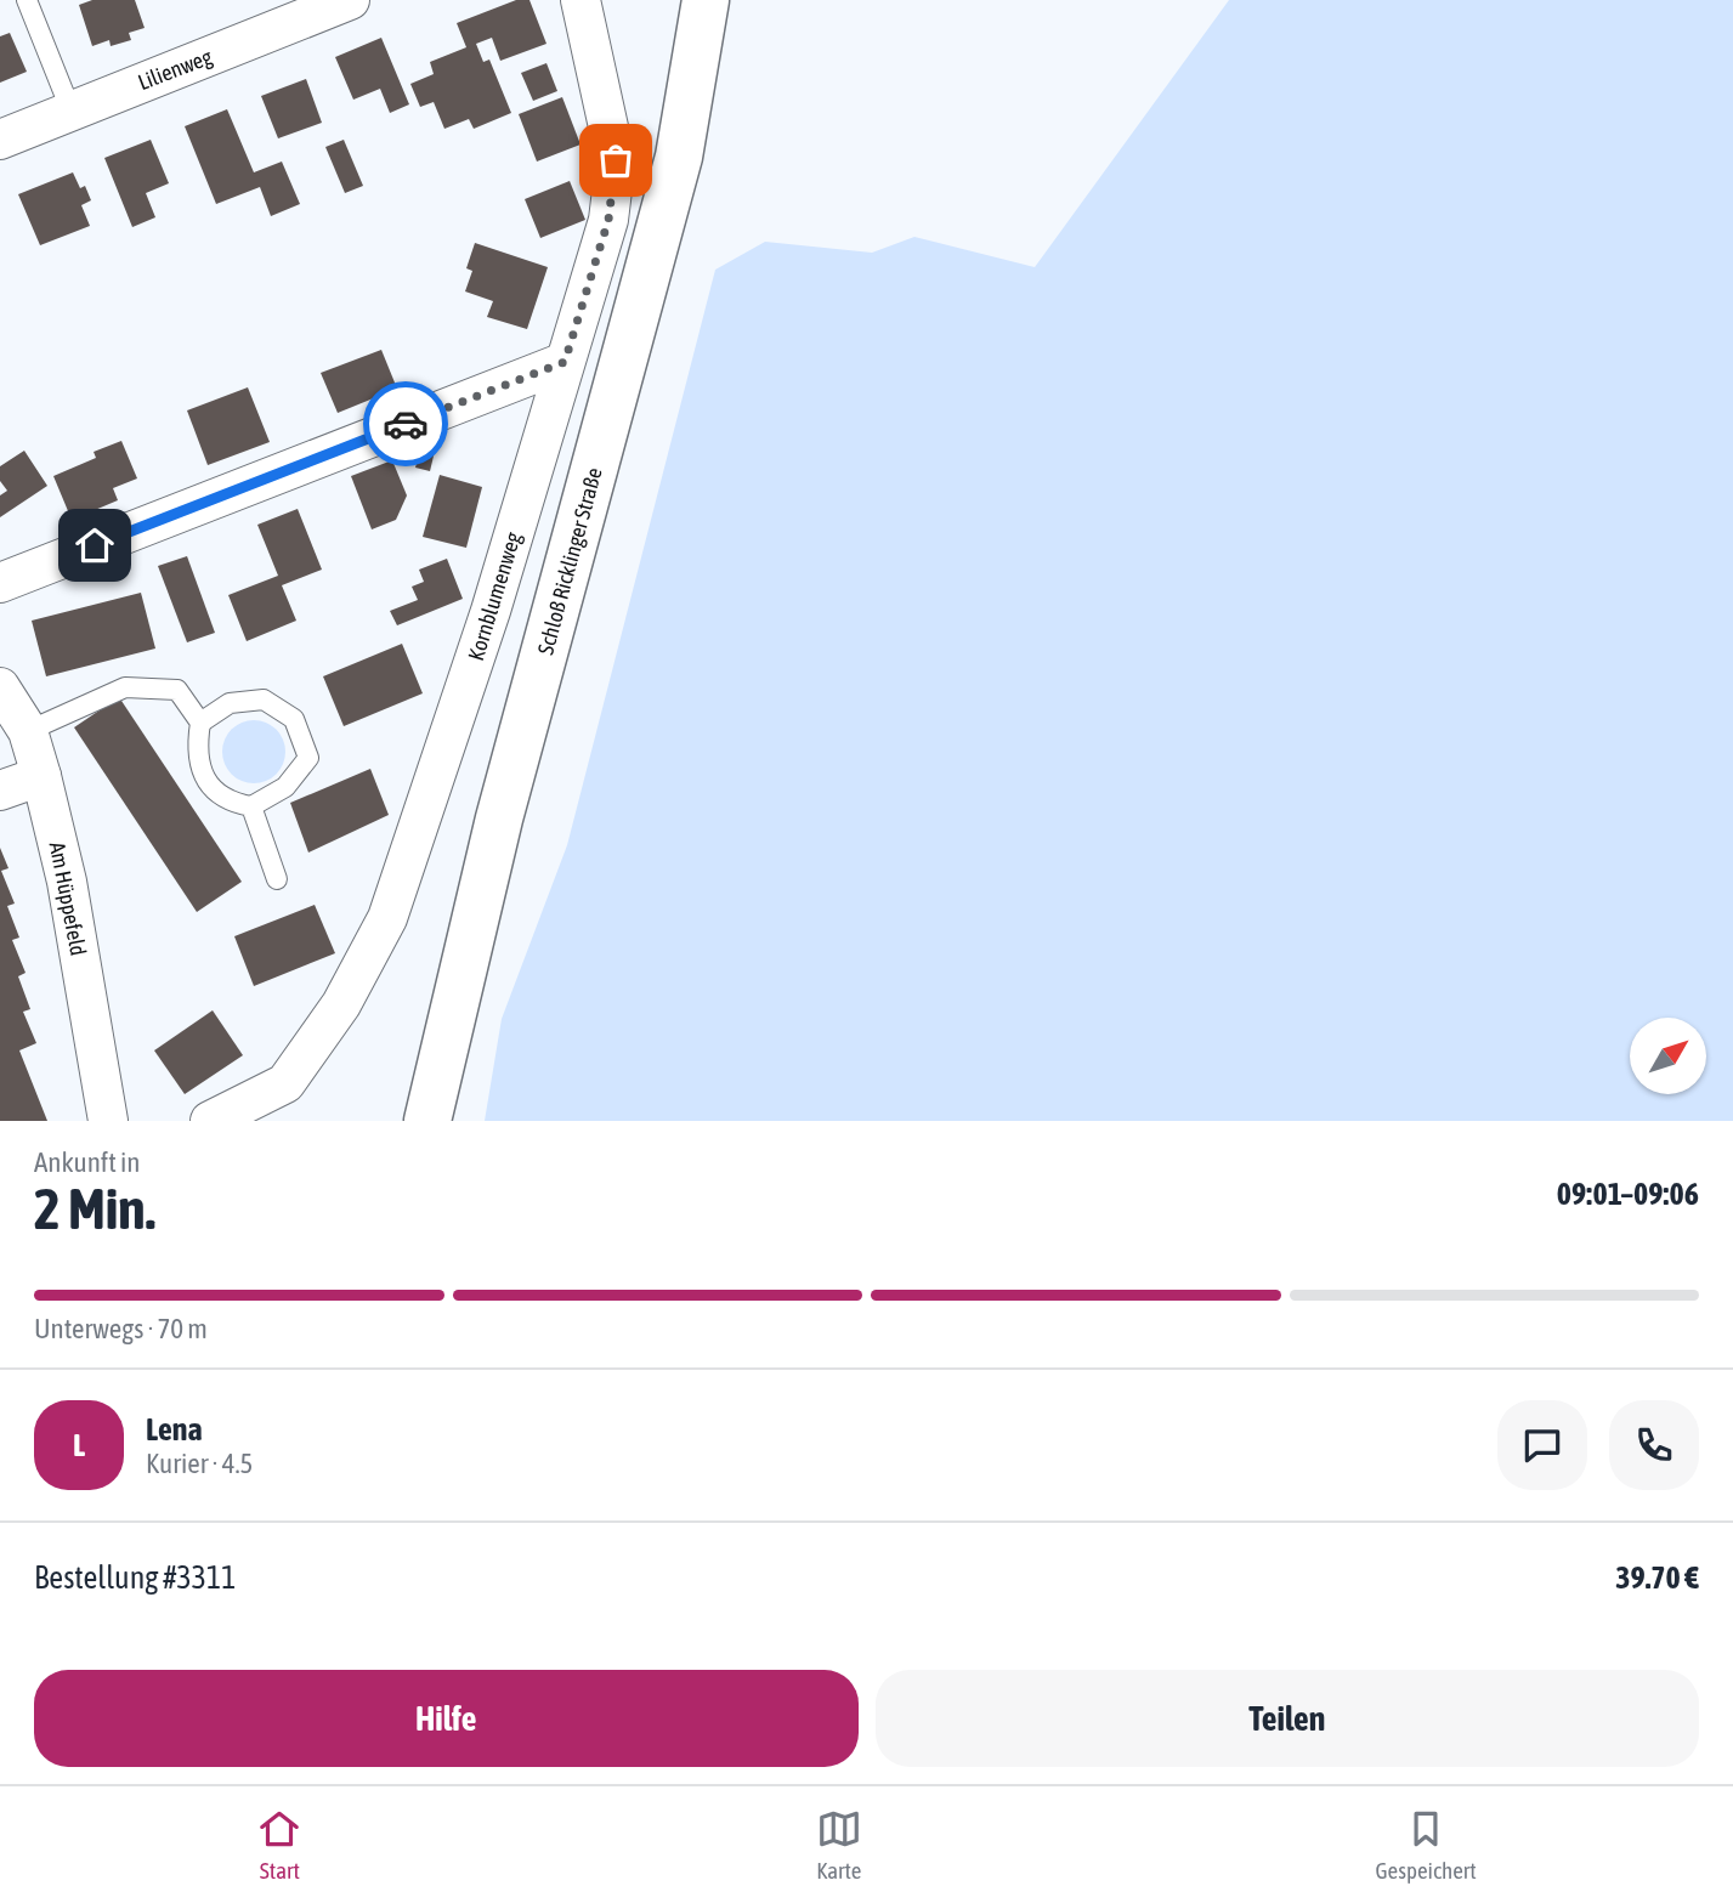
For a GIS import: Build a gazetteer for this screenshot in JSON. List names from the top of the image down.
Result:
{
  "streets": {
    "street": [
      "Lilienweg",
      "Schloß Ricklinger Straße",
      "Kornblumenweg",
      "Am Hüppefeld"
    ]
  },
  "north": "top right",
  "page": {
    "heading": ["2 Min.", "Ankunft in", "09:01–09:06"],
    "panel": [
      "Lena",
      "Kurier · 4.5",
      "Bestellung #3311",
      "39.70 €"
    ],
    "bar": "Unterwegs · 70 m",
    "round": "L",
    "buttons": ["Hilfe", "Teilen"],
    "tabs": ["Start", "Karte", "Gespeichert"]
  }
}
